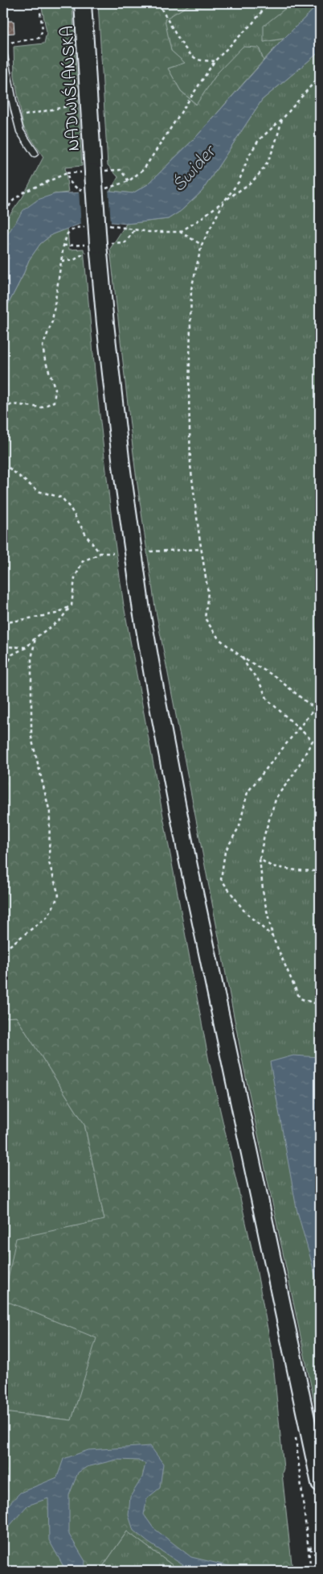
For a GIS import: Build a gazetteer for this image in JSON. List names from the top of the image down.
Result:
{
  "streets": {
    "main road": ["NADWIŚLAŃSKA"]
  },
  "water": ["Świder"]
}
